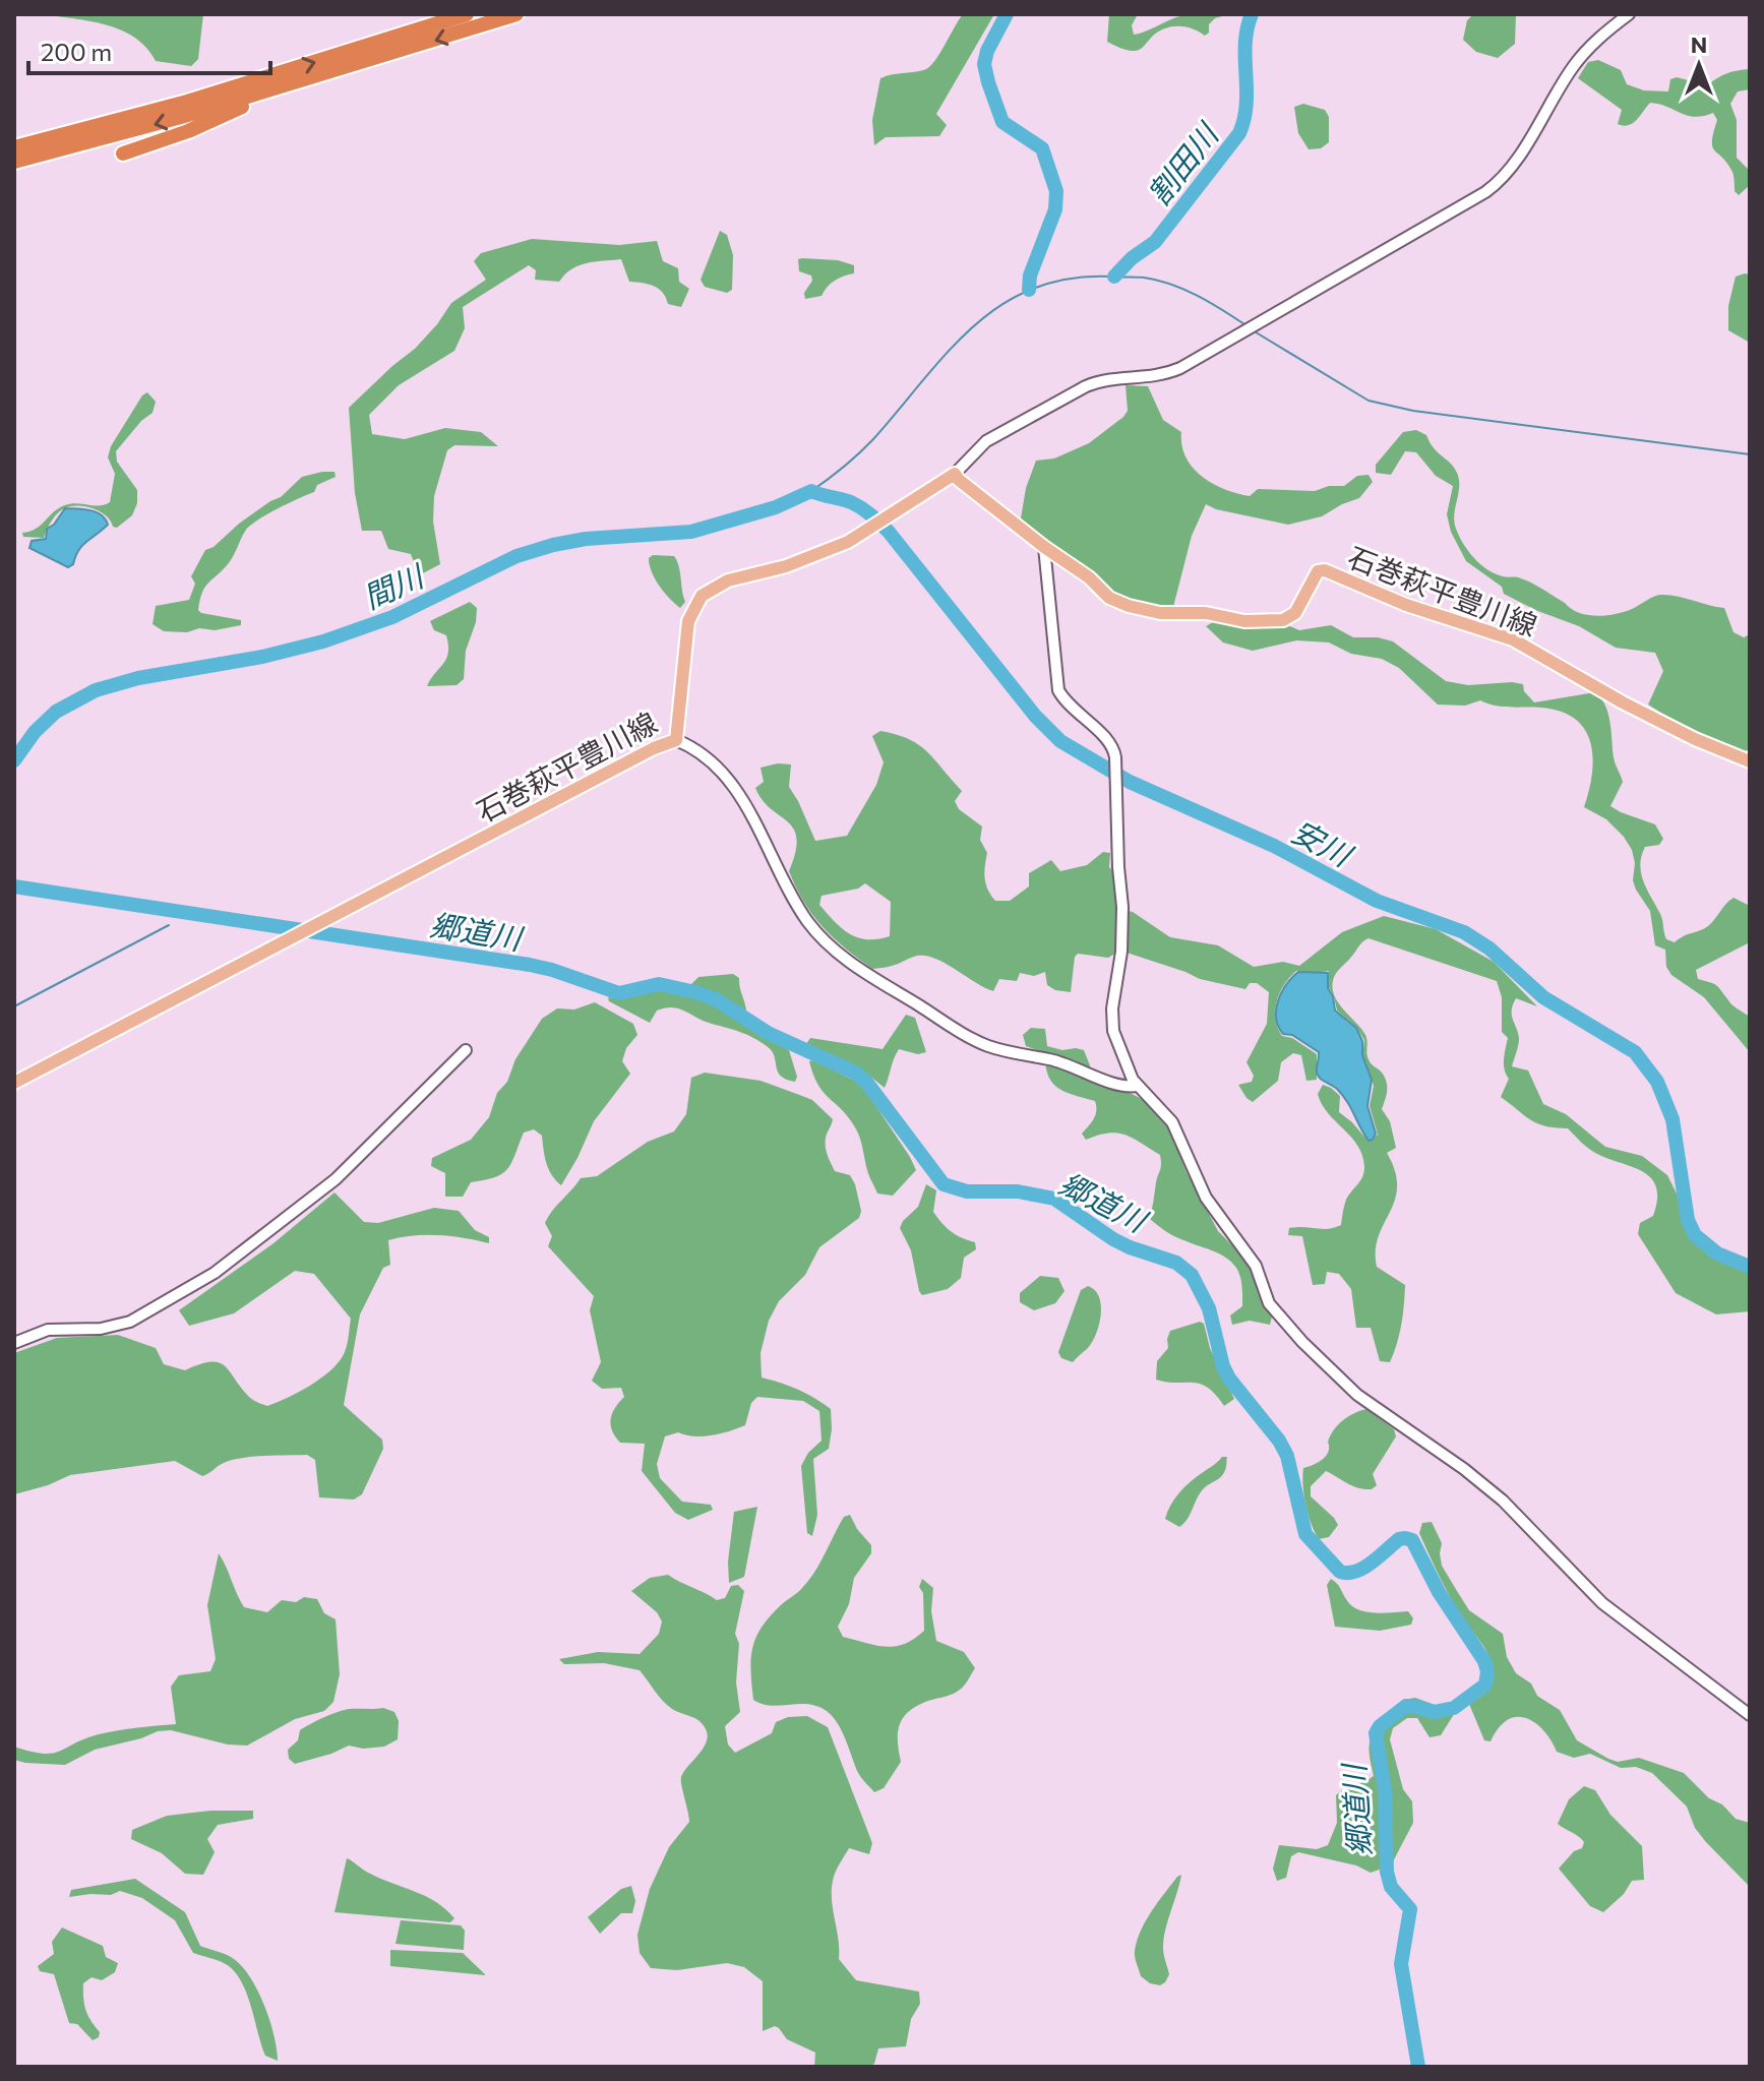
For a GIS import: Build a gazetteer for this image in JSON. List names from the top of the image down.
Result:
{
  "streets": {
    "main road": ["石巻萩平豊川線"]
  },
  "water": [
    "割田川",
    "間川",
    "安川",
    "郷道川"
  ],
  "scale_bar": "200 m",
  "north": "top"
}
